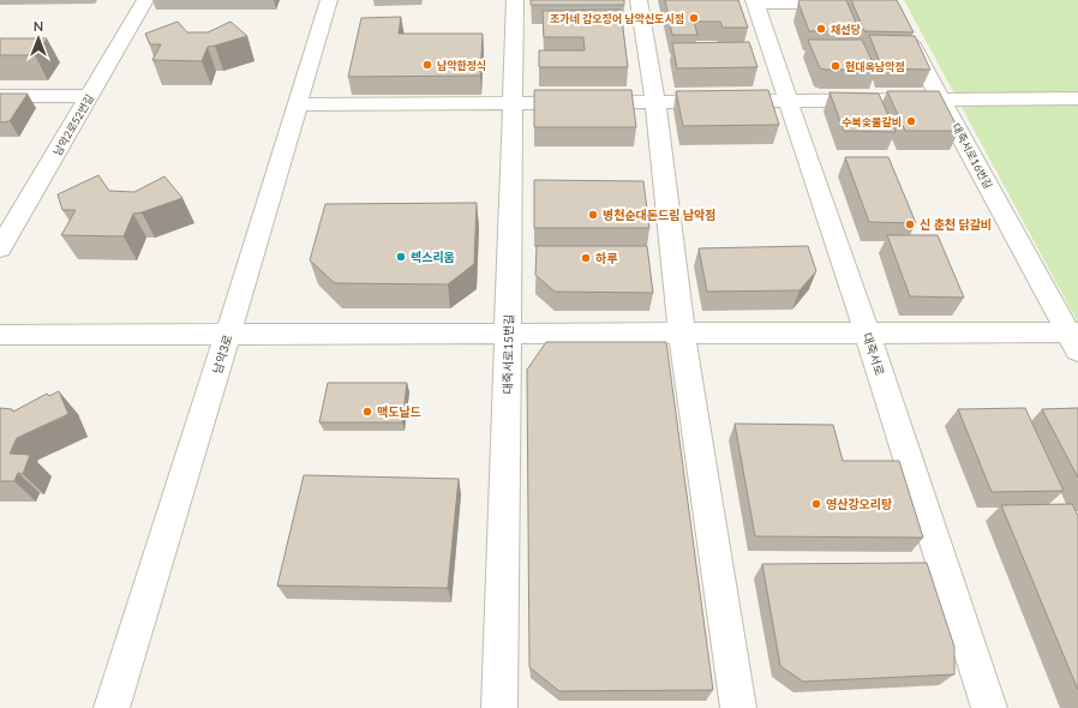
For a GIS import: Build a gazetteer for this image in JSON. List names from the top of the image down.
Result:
{
  "streets": {
    "street": [
      "남악2로52번길",
      "대죽서로16번길",
      "남악3로",
      "대죽서로15번길",
      "대죽서로"
    ]
  },
  "places": [
    "조가네 갑오징어 남악신도시점",
    "채선당",
    "남악한정식",
    "현대옥남악점",
    "수북숯불갈비",
    "병천순대돈드림 남악점",
    "신 춘천 닭갈비",
    "렉스리움",
    "하루",
    "맥도날드",
    "영산강오리탕"
  ],
  "north": "top"
}
